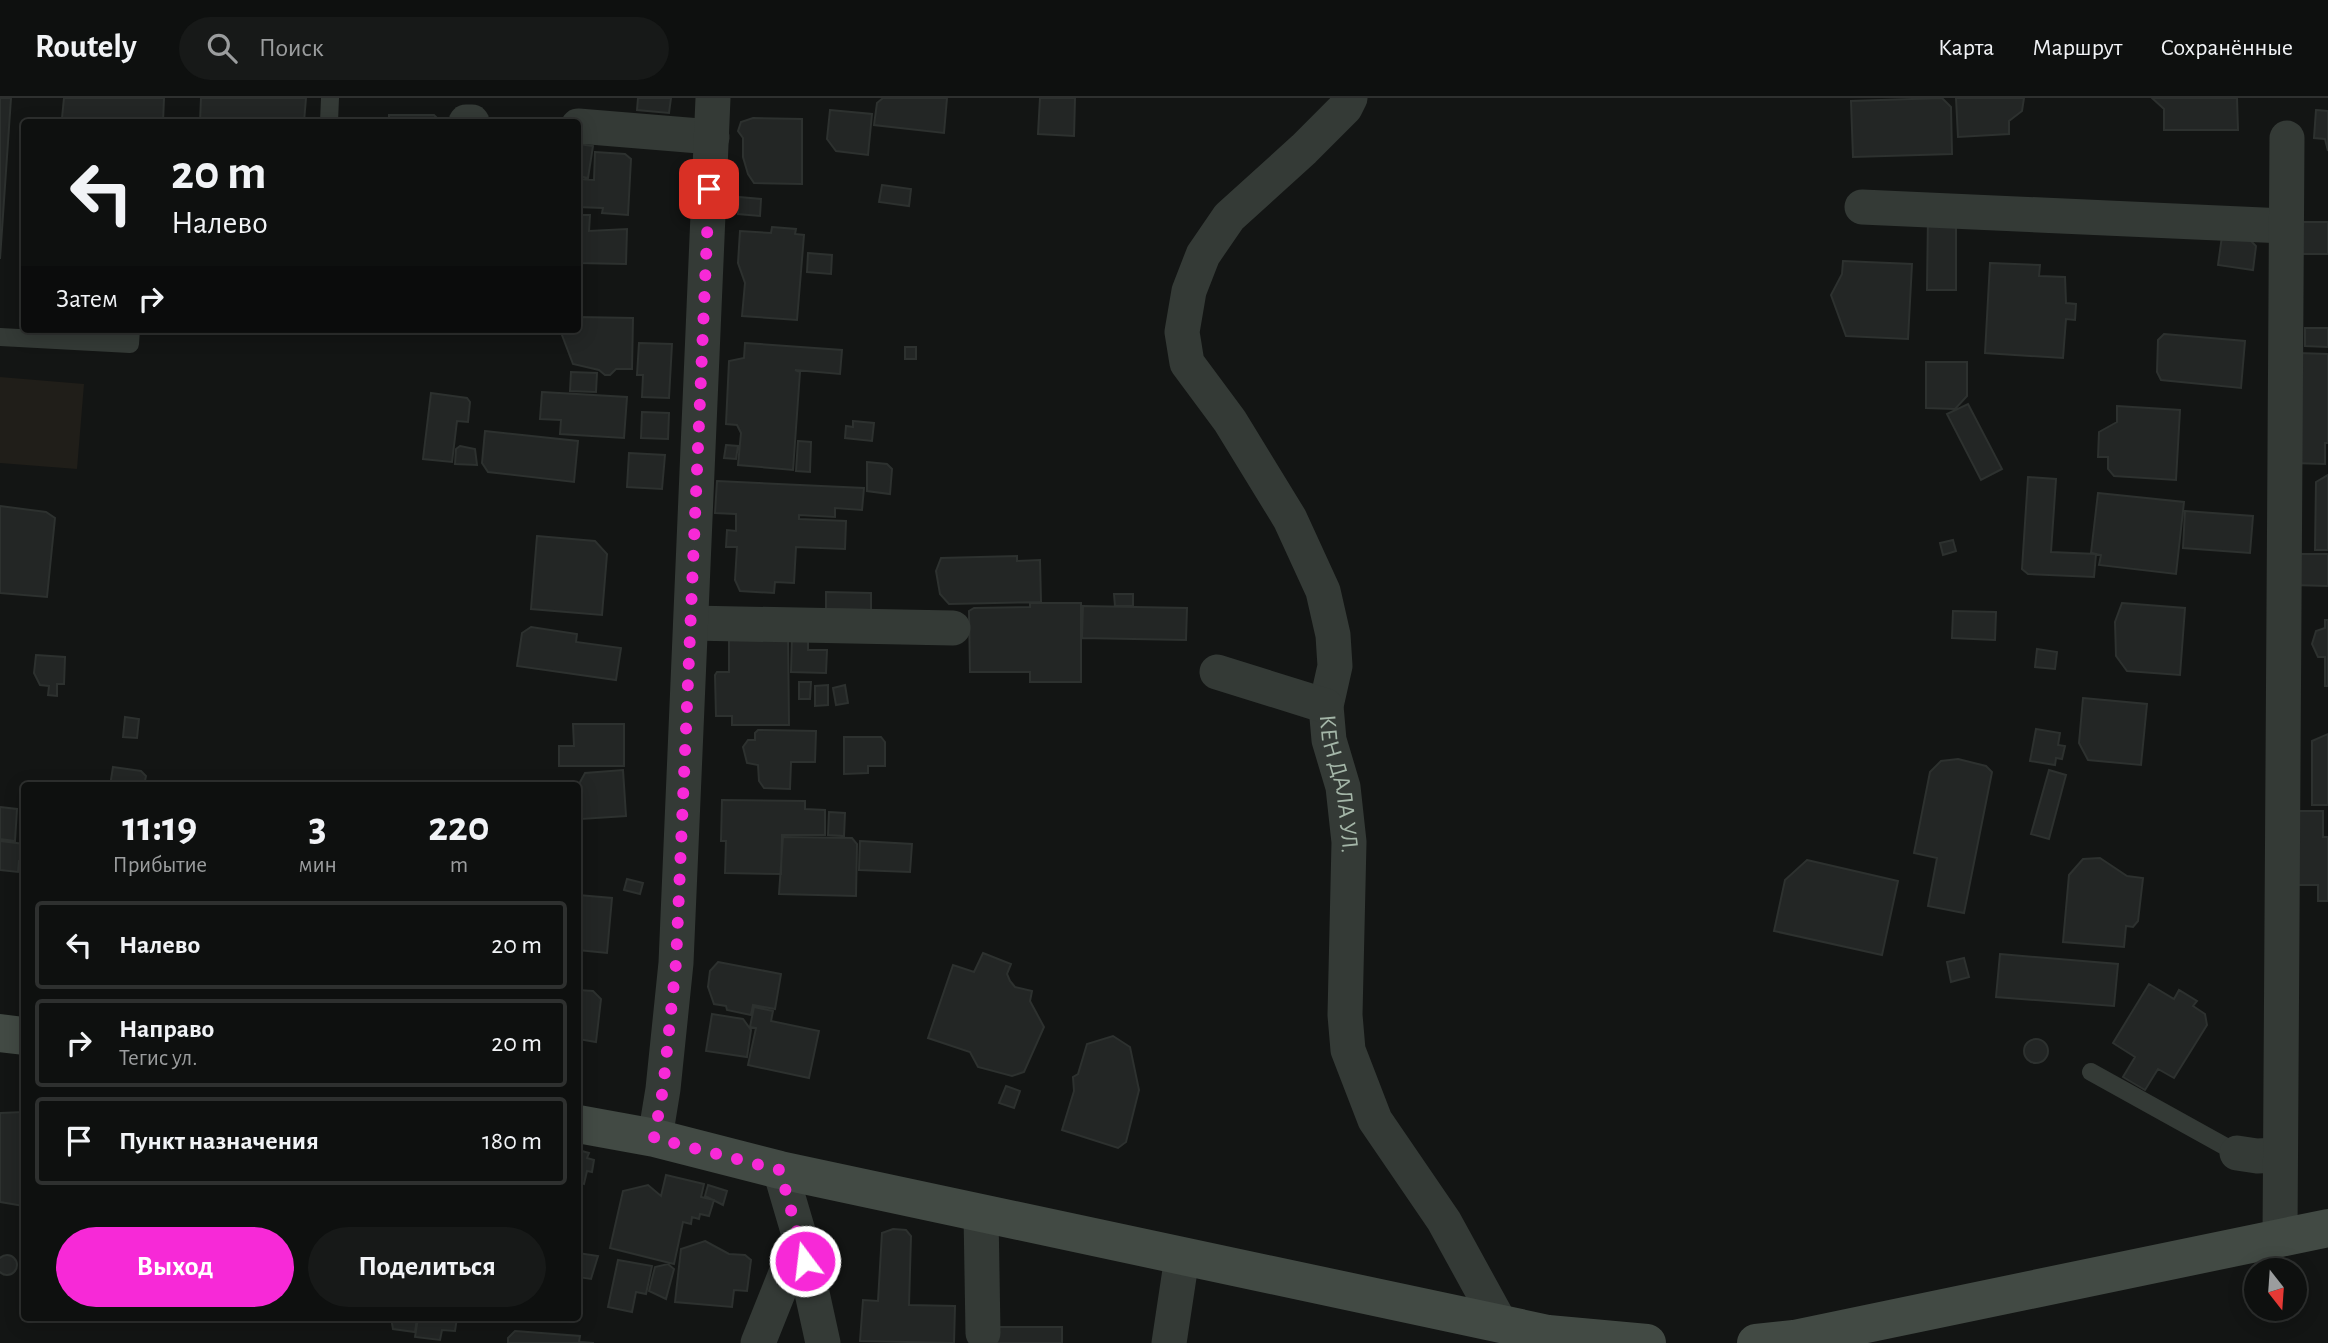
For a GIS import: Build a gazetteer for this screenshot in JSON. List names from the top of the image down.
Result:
{
  "streets": {
    "street": ["КЕН ДАЛА УЛ."]
  },
  "north": "bottom",
  "page": {
    "header": "Routely",
    "search": "Поиск",
    "nav": ["Карта", "Маршрут", "Сохранённые"],
    "turn": ["20 m", "Налево"],
    "then": "Затем",
    "eta": [
      "11:19",
      "Прибытие",
      "3",
      "мин",
      "220",
      "m"
    ],
    "list": [
      {
        "name": "Налево",
        "value": "20 m"
      },
      {
        "name": "Направо",
        "note": "Тегис ул.",
        "value": "20 m"
      },
      {
        "name": "Пункт назначения",
        "value": "180 m"
      }
    ],
    "buttons": ["Выход", "Поделиться"]
  }
}
